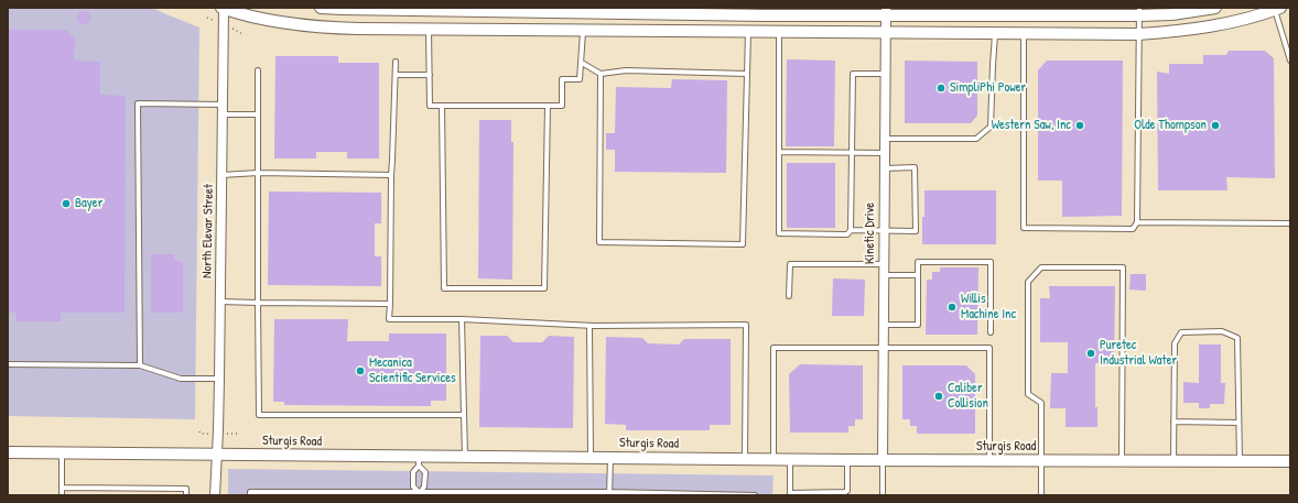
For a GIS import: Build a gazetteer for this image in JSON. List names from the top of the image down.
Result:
{
  "streets": {
    "street": ["North Elevar Street", "Kinetic Drive", "Sturgis Road"]
  },
  "crossings": [
    ["North Elevar Street", "Sturgis Road"],
    ["Kinetic Drive", "Sturgis Road"]
  ],
  "places": [
    "SimpliPhi Power",
    "Western Saw, Inc",
    "Olde Thompson",
    "Bayer",
    "Willis Machine Inc",
    "Puretec Industrial Water",
    "Mecanica Scientific Services",
    "Caliber Collision"
  ]
}
